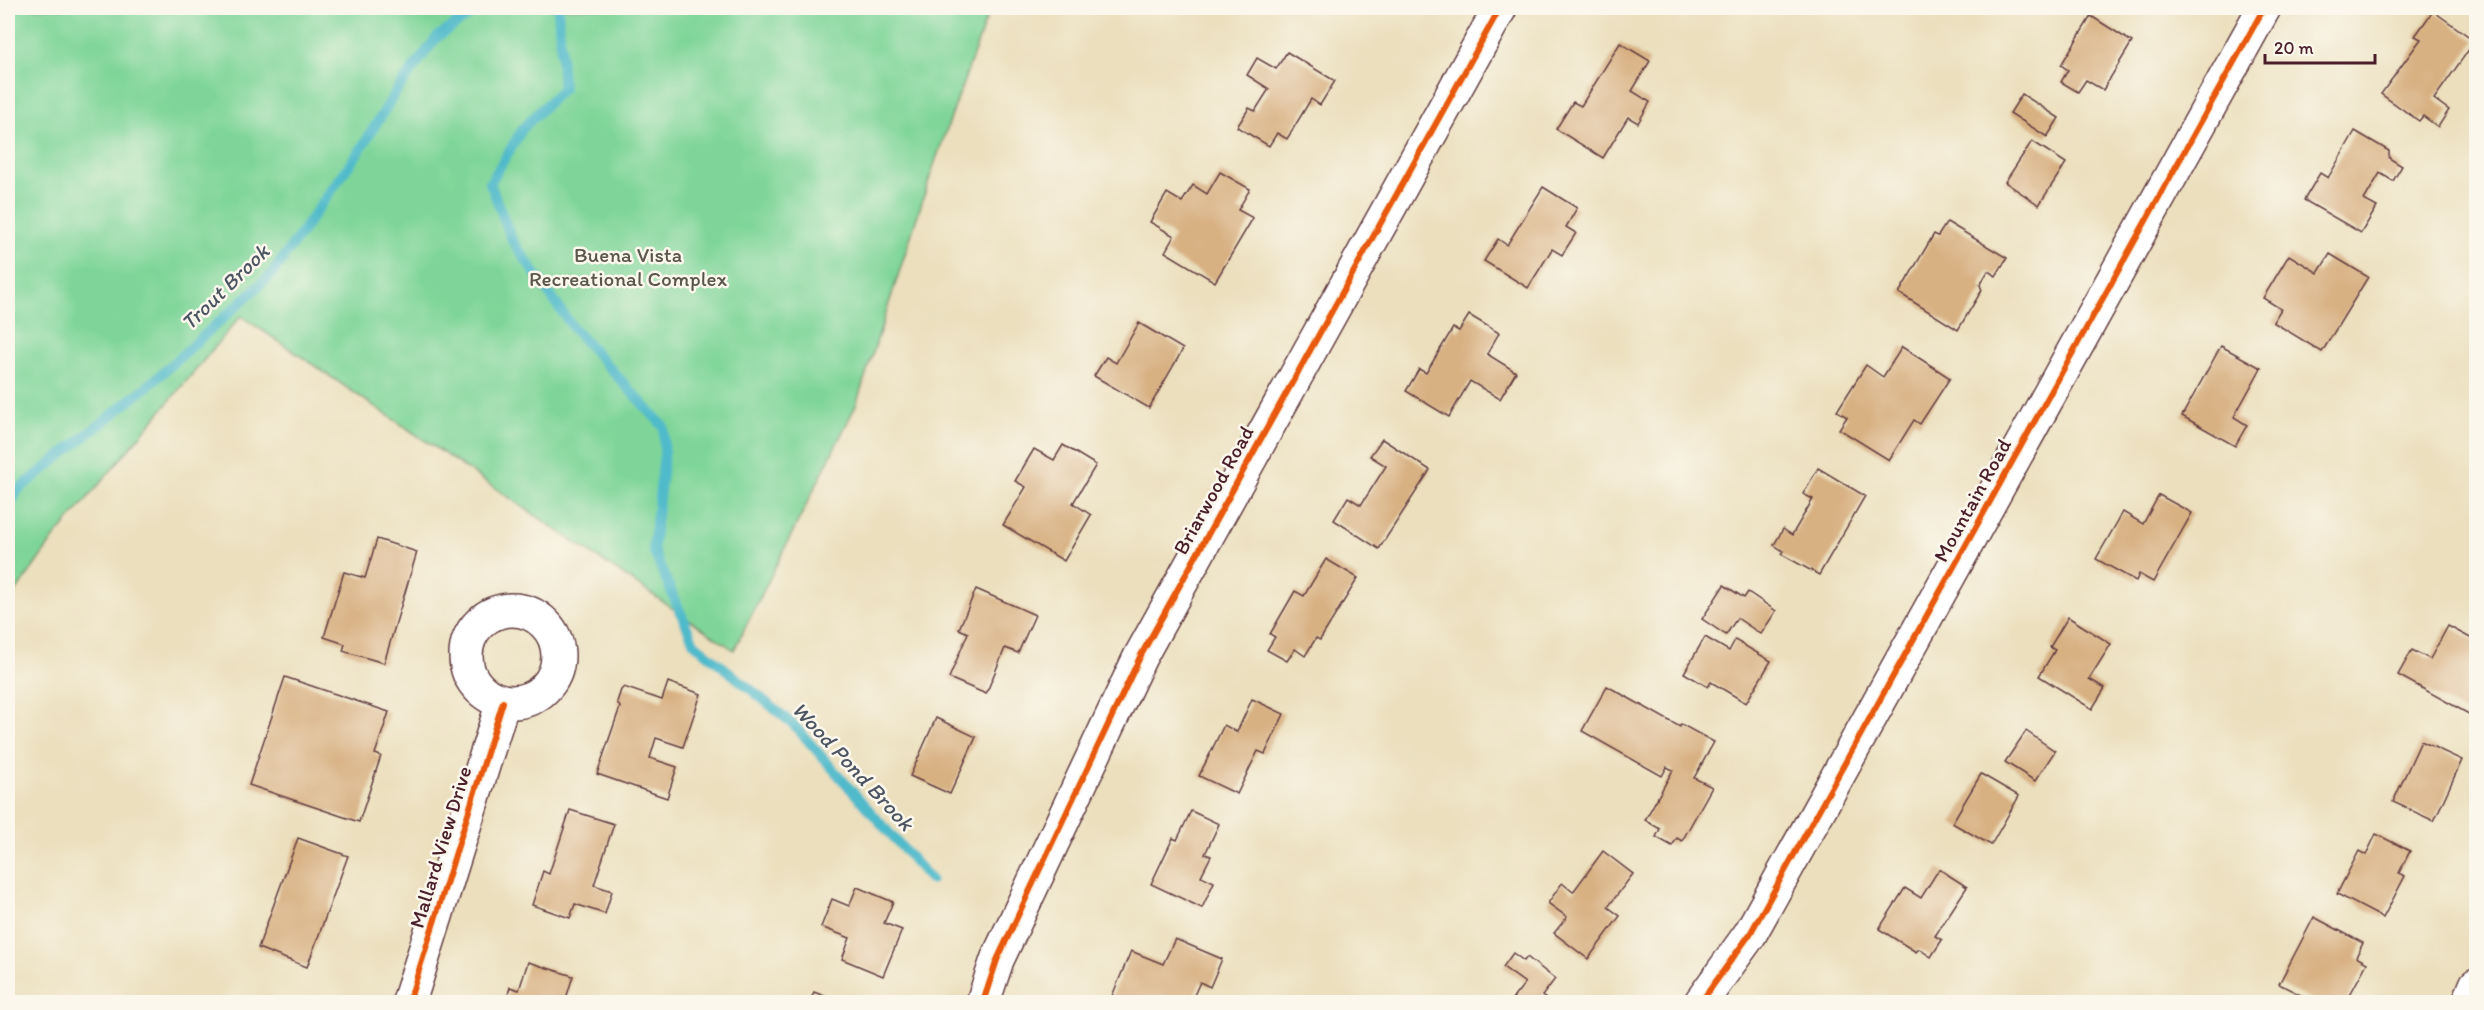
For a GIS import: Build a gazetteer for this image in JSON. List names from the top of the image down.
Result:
{
  "streets": {
    "street": ["Briarwood Road", "Mountain Road", "Mallard View Drive"]
  },
  "water": ["Trout Brook", "Wood Pond Brook"],
  "parks": ["Buena Vista Recreational Complex"],
  "scale_bar": "20 m"
}
